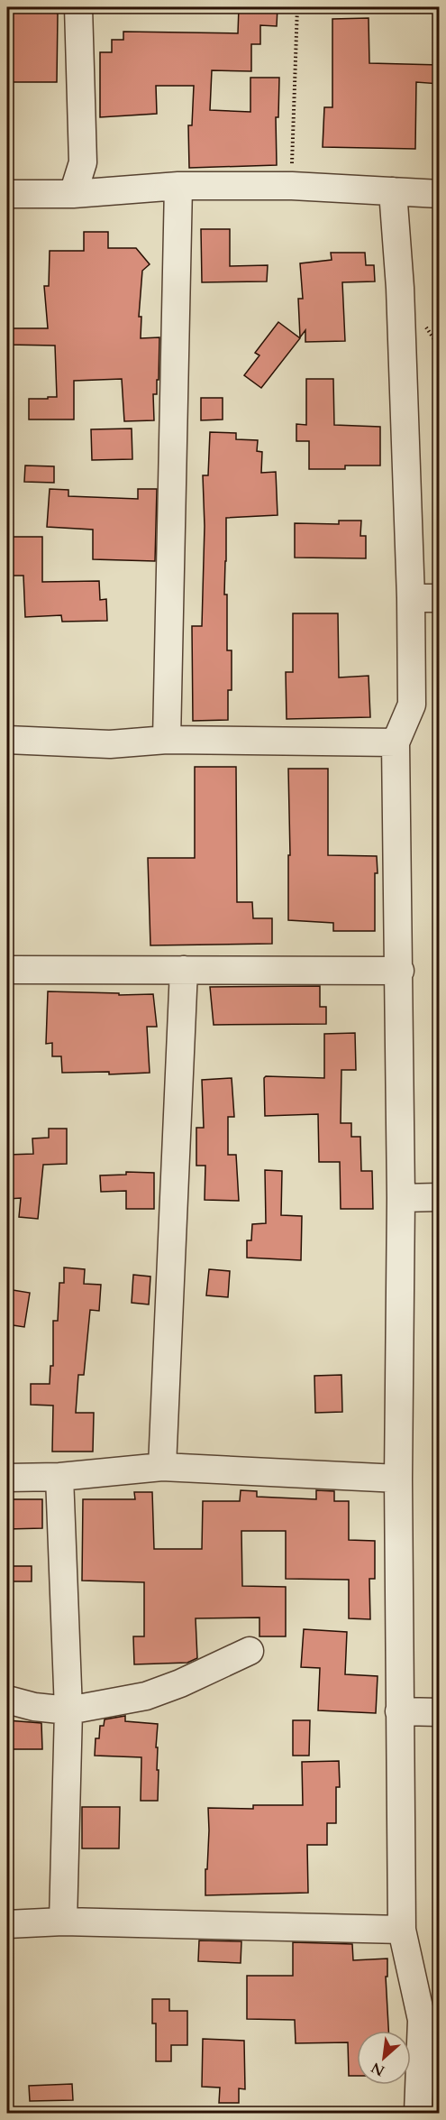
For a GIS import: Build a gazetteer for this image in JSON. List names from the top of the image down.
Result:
{
  "north": "bottom left"
}
